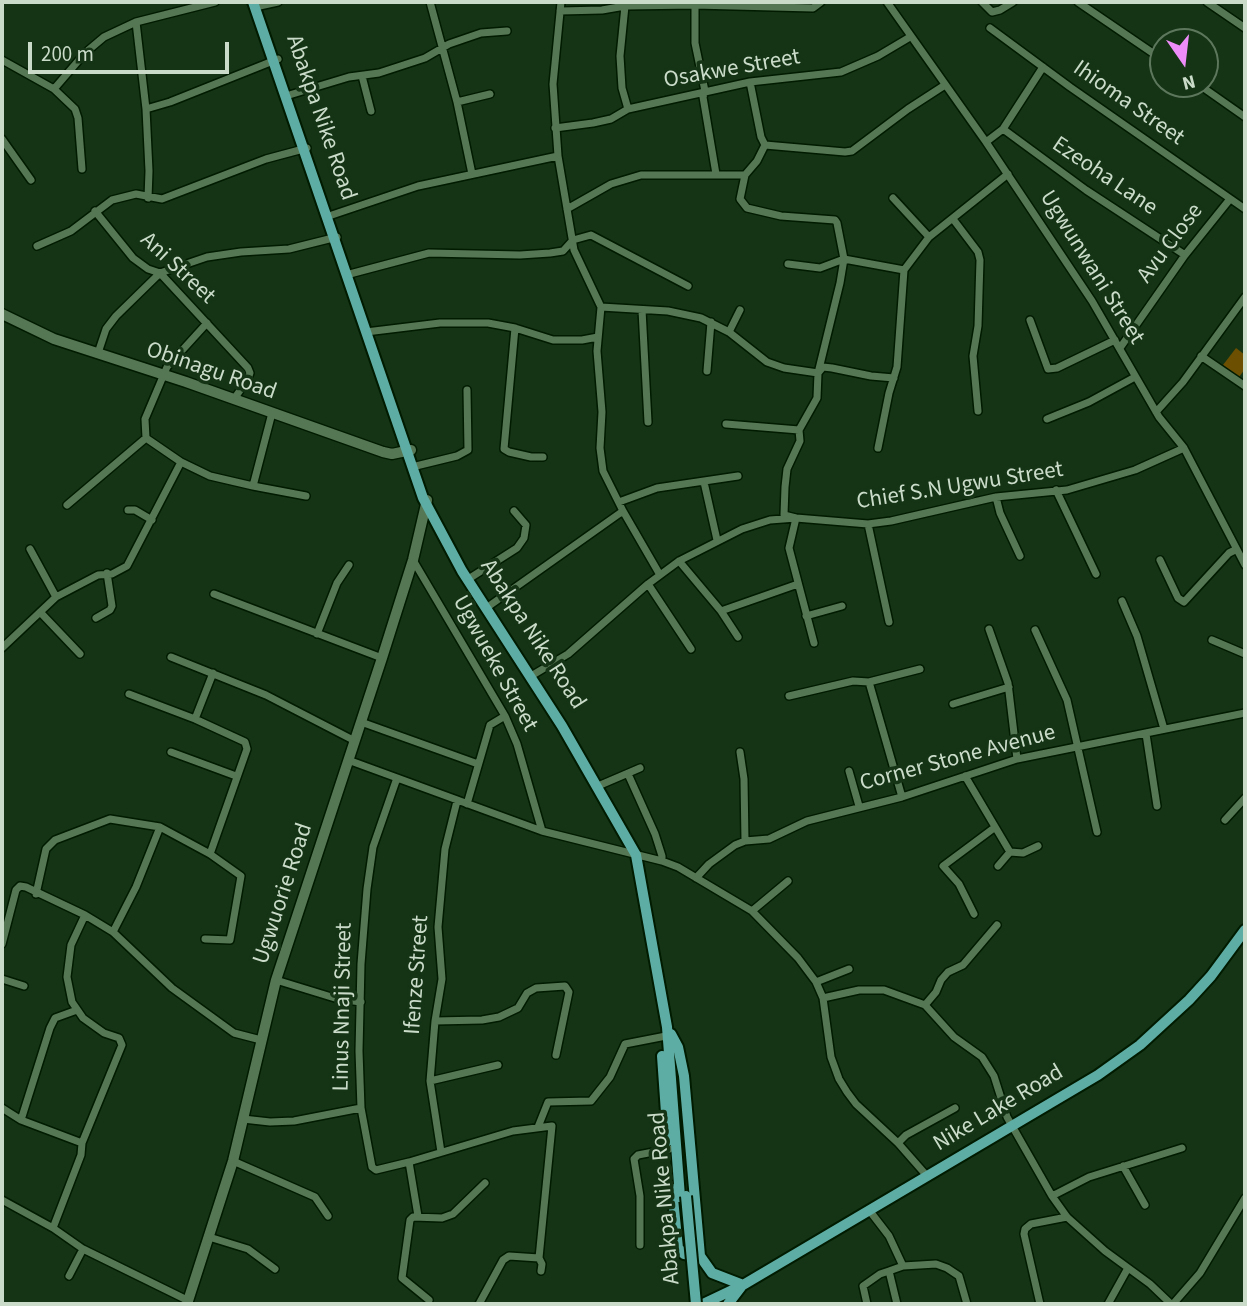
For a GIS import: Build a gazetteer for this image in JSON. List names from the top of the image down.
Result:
{
  "streets": {
    "main road": ["Abakpa Nike Road", "Nike Lake Road"],
    "street": [
      "Osakwe Street",
      "Ihioma Street",
      "Ezeoha Lane",
      "Avu Close",
      "Ugwunwani Street",
      "Ani Street",
      "Obinagu Road",
      "Chief S.N Ugwu Street",
      "Ugwueke Street",
      "Corner Stone Avenue",
      "Ugwuorie Road",
      "Ifenze Street",
      "Linus Nnaji Street"
    ]
  },
  "crossings": [
    ["Osakwe Street", "Ugwunwani Street"],
    ["Ihioma Street", "Avu Close"],
    ["Abakpa Nike Road", "Obinagu Road"],
    ["Abakpa Nike Road", "Chief S.N Ugwu Street"],
    ["Abakpa Nike Road", "Ugwuorie Road"],
    ["Ezeoha Lane", "Avu Close"],
    ["Avu Close", "Ugwunwani Street"],
    ["Ugwunwani Street", "Chief S.N Ugwu Street"],
    ["Ani Street", "Obinagu Road"],
    ["Ugwueke Street", "Ugwuorie Road"],
    ["Ifenze Street", "Linus Nnaji Street"]
  ],
  "scale_bar": "200 m",
  "north": "bottom"
}
